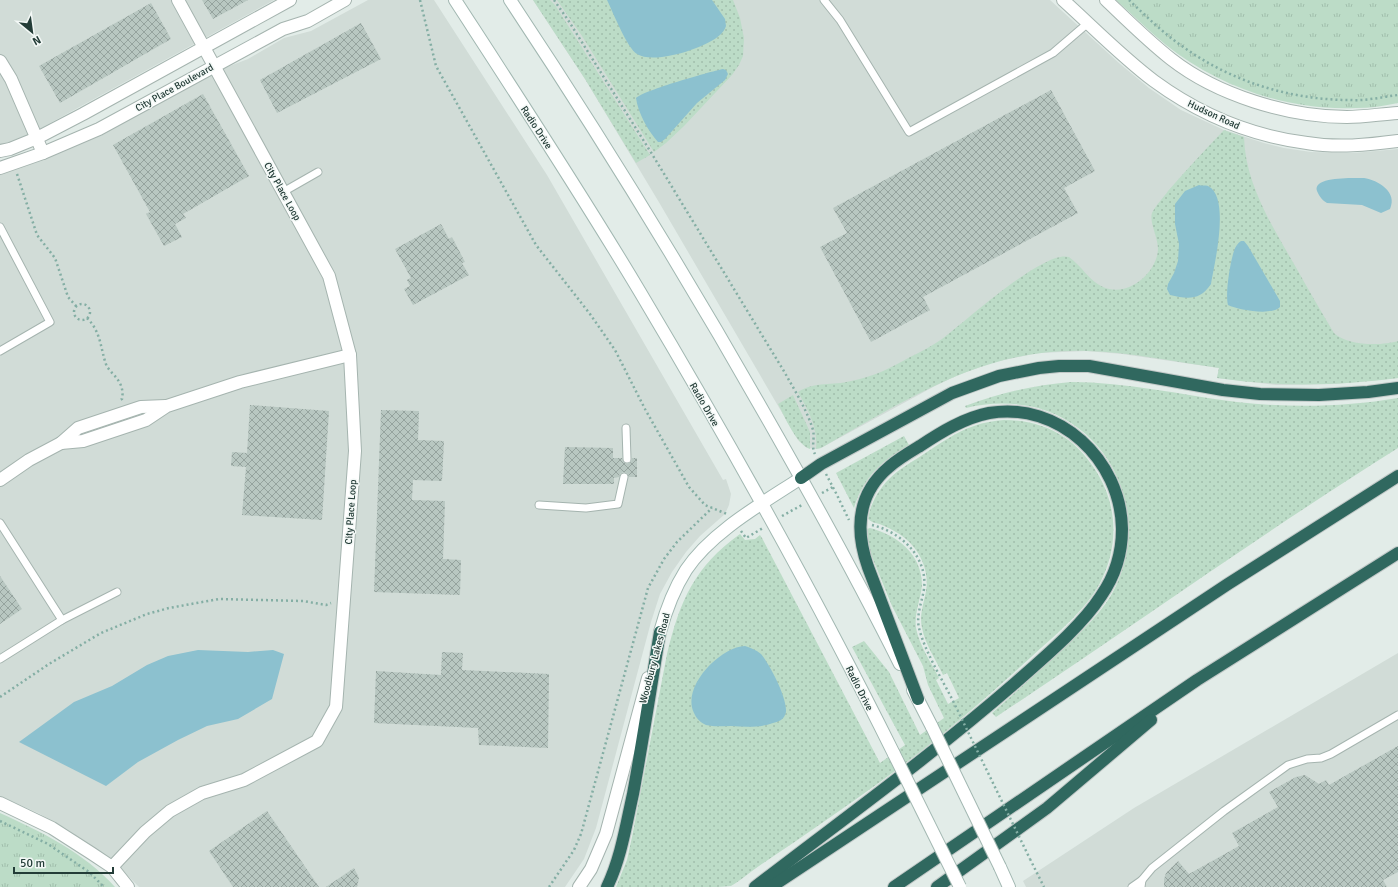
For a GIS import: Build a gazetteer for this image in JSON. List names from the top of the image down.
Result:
{
  "streets": {
    "street": [
      "City Place Boulevard",
      "Hudson Road",
      "Radio Drive",
      "City Place Loop",
      "Woodbury Lakes Road"
    ]
  },
  "crossings": [
    ["City Place Boulevard", "City Place Loop"],
    ["Radio Drive", "Woodbury Lakes Road"]
  ],
  "scale_bar": "50 m",
  "north": "bottom right"
}
